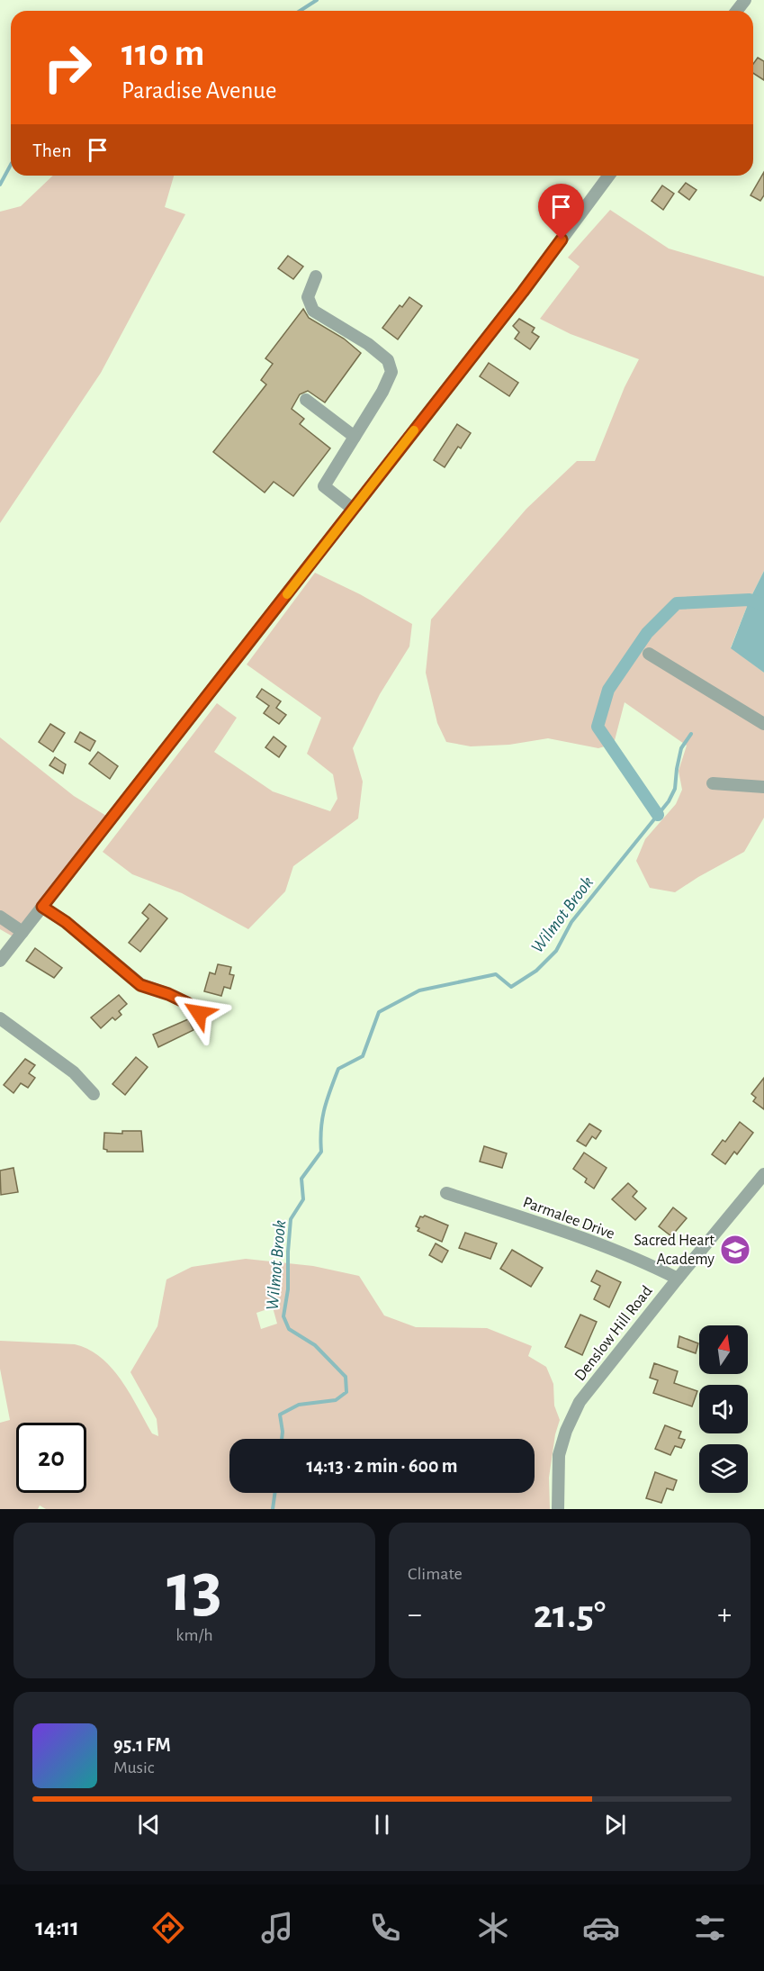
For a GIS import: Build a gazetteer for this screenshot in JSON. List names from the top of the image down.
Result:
{
  "streets": {
    "street": ["Parmalee Drive", "Denslow Hill Road"]
  },
  "crossings": [
    ["Parmalee Drive", "Denslow Hill Road"]
  ],
  "water": ["Wilmot Brook"],
  "places": {
    "school or university": ["Sacred Heart Academy"]
  },
  "north": "top",
  "page": {
    "turn": ["110 m", "Paradise Avenue"],
    "then": "Then",
    "limit": "20",
    "trip": "14:13 · 2 min · 600 m",
    "tile": [
      ["13", "km/h"],
      "Climate"
    ],
    "heat": ["−", "21.5°", "+"],
    "song": ["95.1 FM", "Music"],
    "tabs": "14:11"
  }
}
